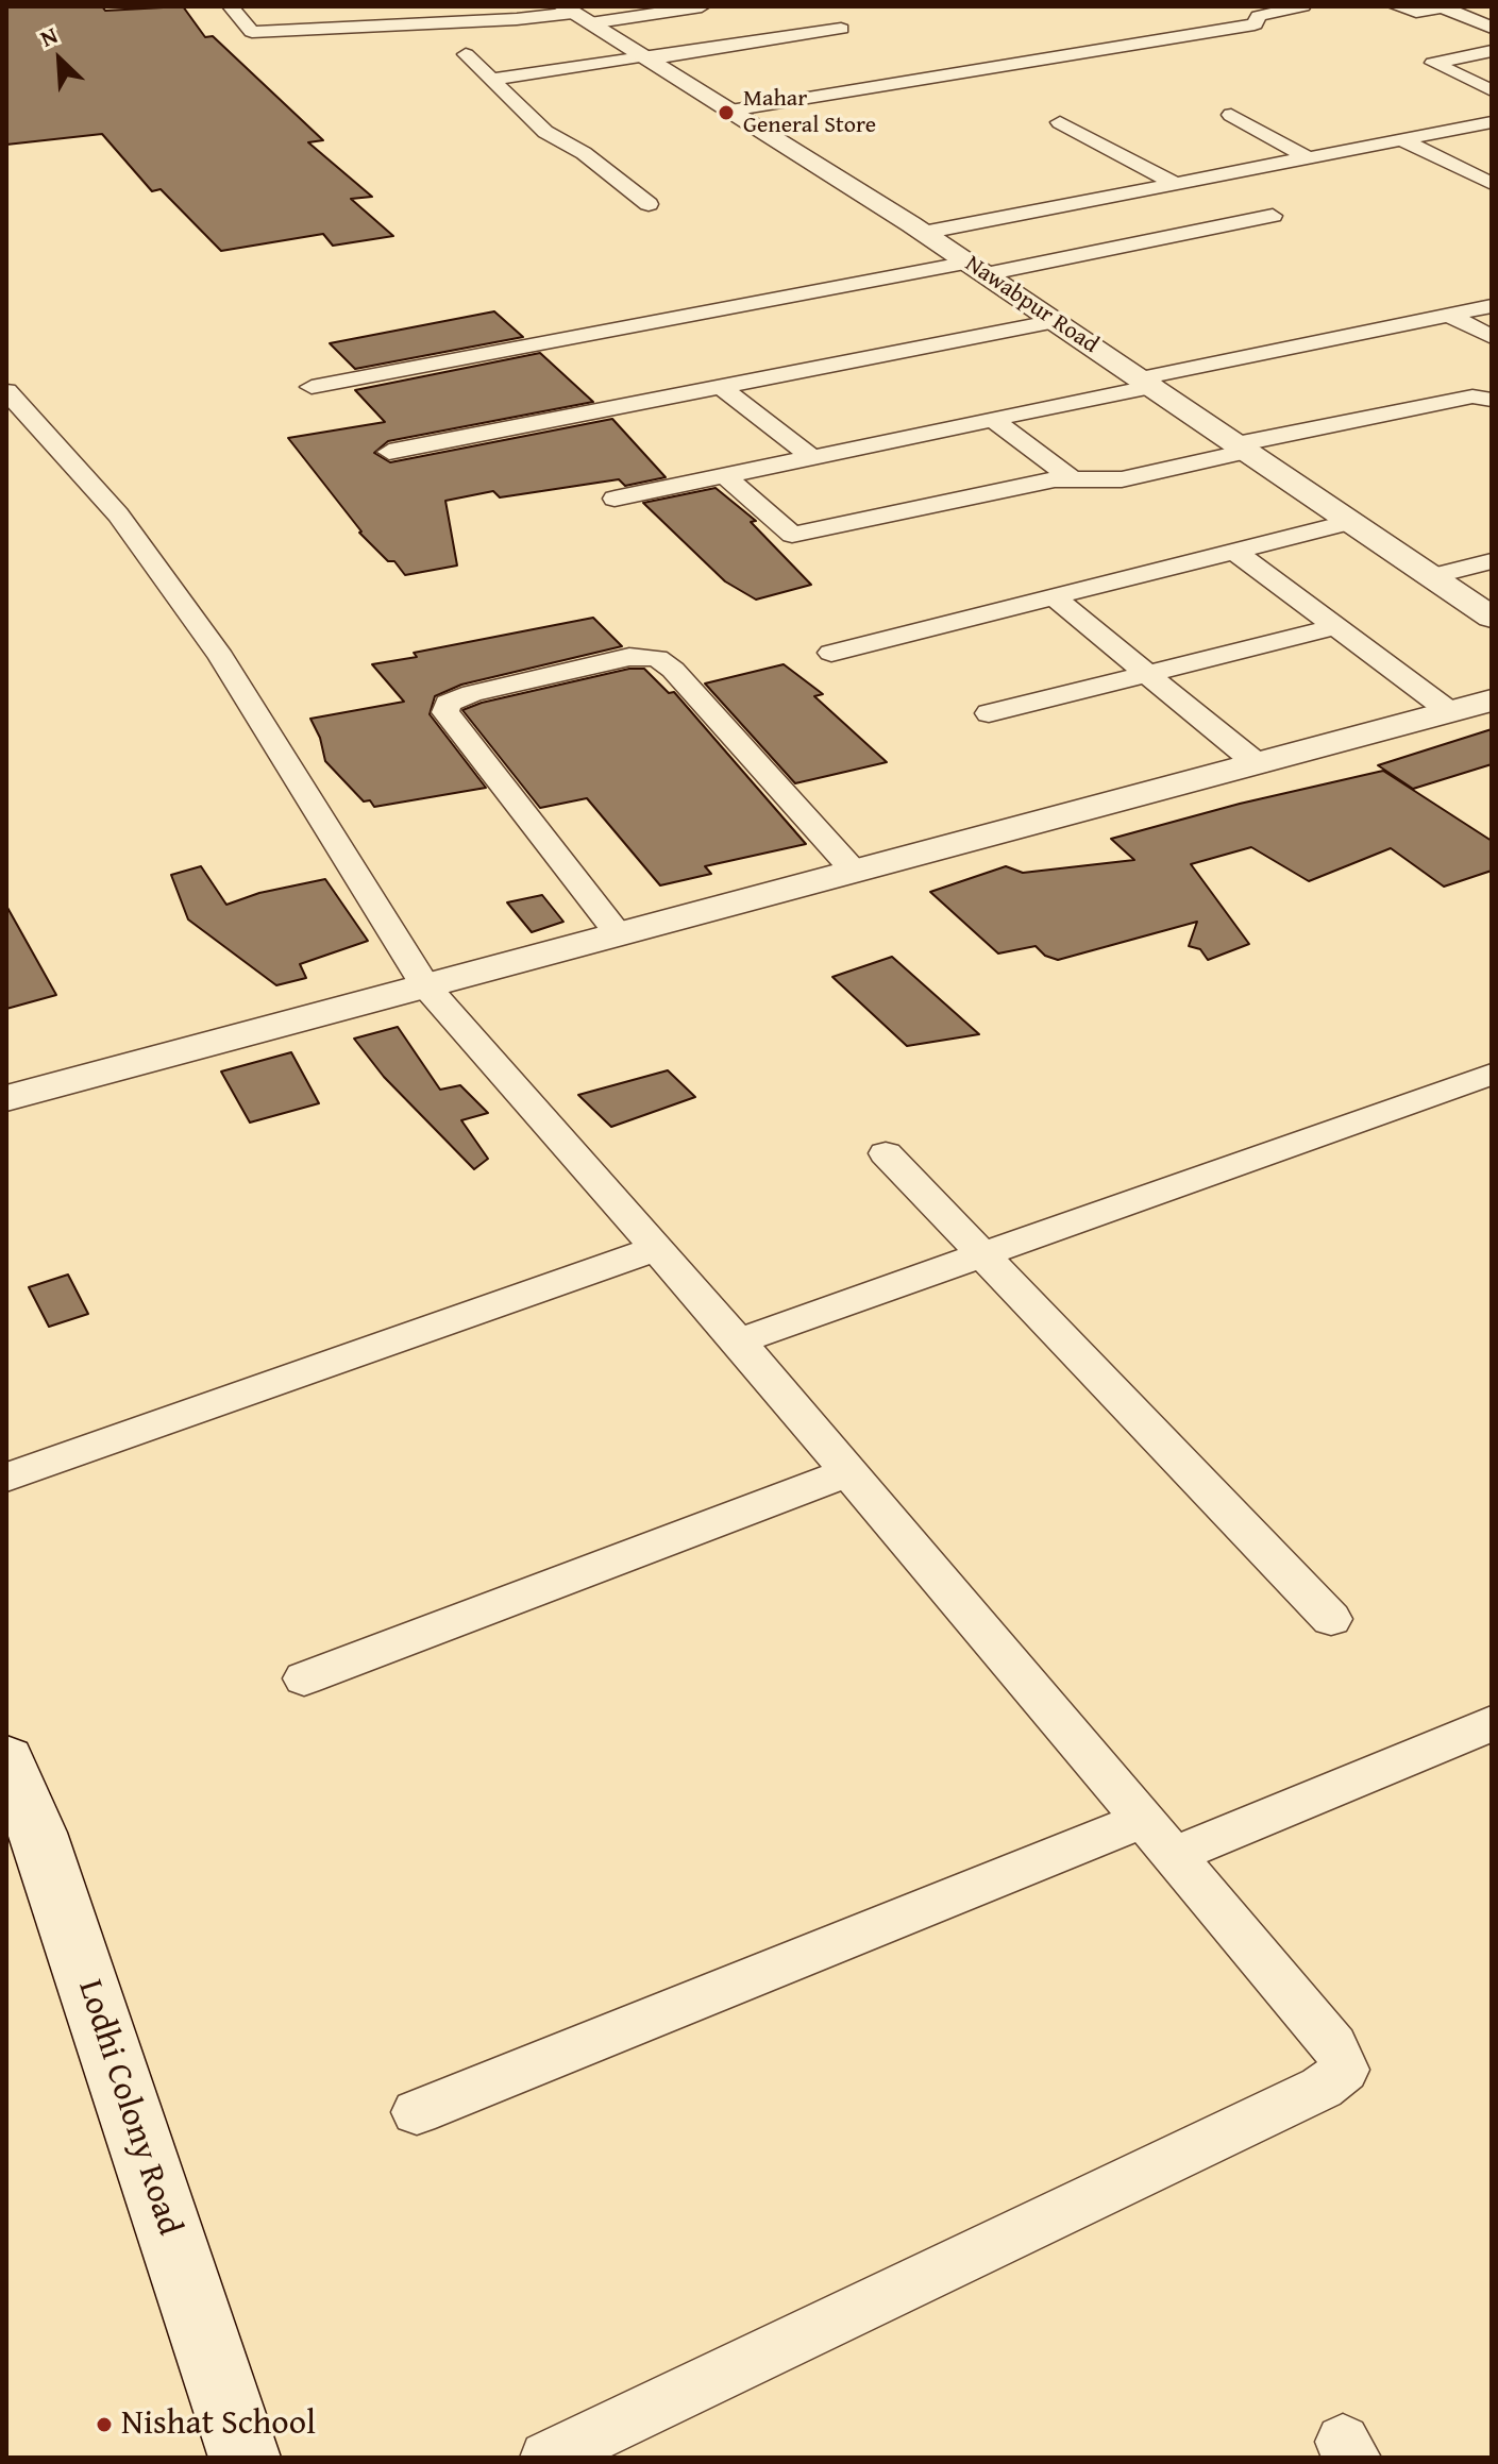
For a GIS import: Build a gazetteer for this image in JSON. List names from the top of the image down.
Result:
{
  "streets": {
    "main road": ["Lodhi Colony Road"],
    "street": ["Nawabpur Road"]
  },
  "places": ["Mahar General Store", "Nishat School"],
  "north": "top left"
}
